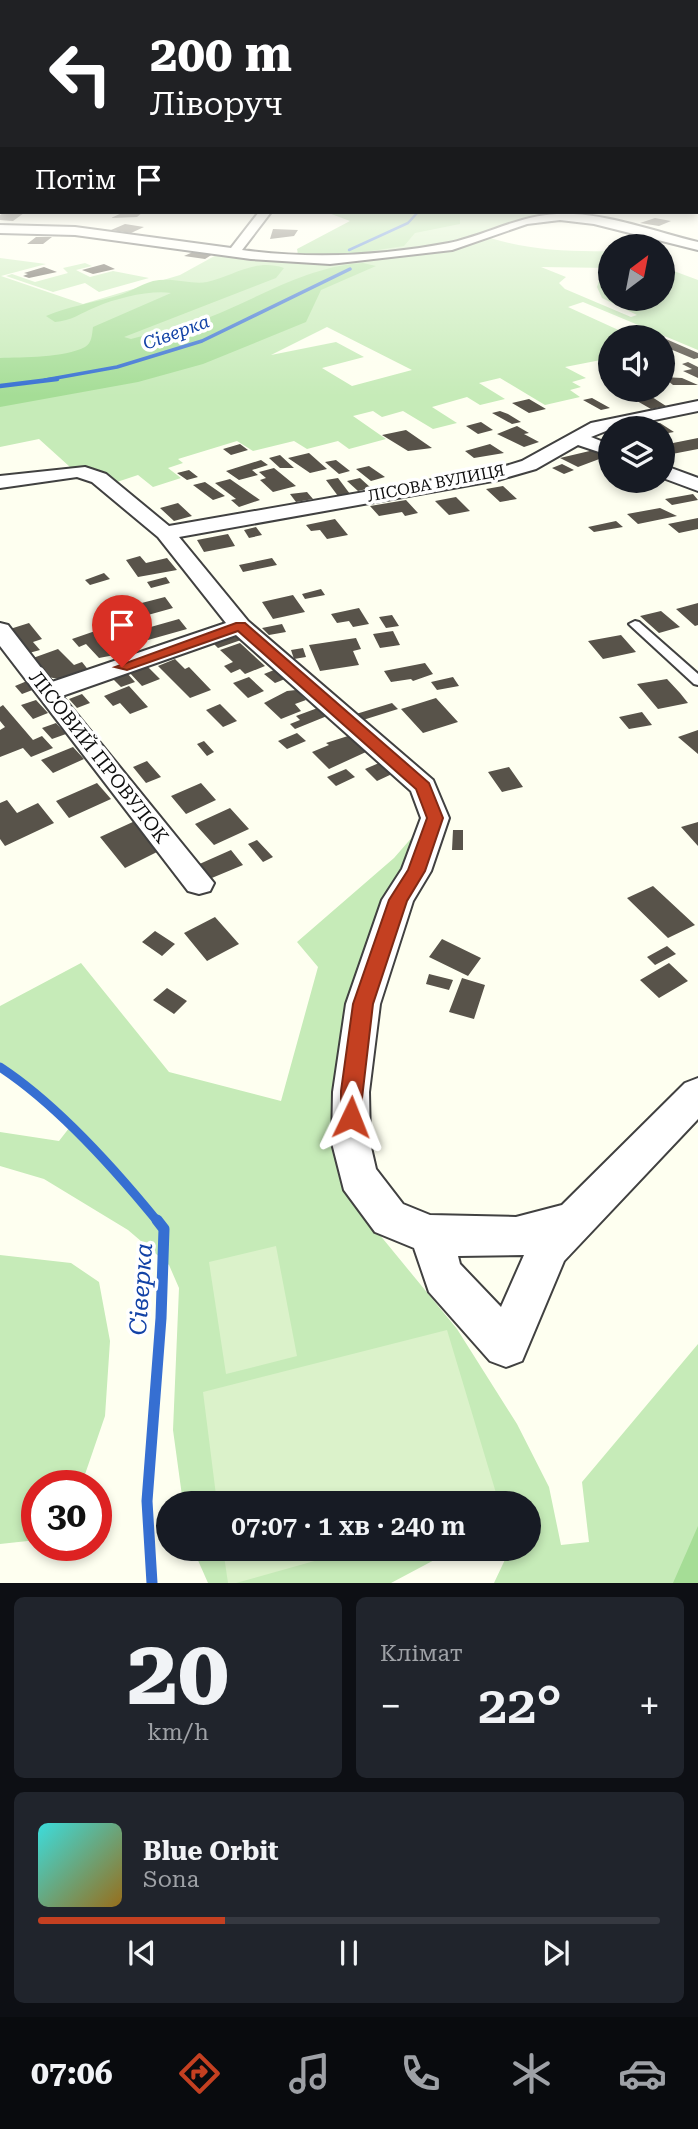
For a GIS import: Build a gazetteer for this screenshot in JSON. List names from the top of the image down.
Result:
{
  "streets": {
    "street": ["ЛІСОВА ВУЛИЦЯ", "ЛІСОВИЙ ПРОВУЛОК"]
  },
  "water": ["Сіверка"],
  "north": "top right",
  "page": {
    "turn": ["200 m", "Ліворуч"],
    "then": "Потім",
    "limit": "30",
    "trip": "07:07 · 1 хв · 240 m",
    "tile": [
      ["20", "km/h"],
      "Клімат"
    ],
    "heat": ["−", "22°", "+"],
    "song": ["Blue Orbit", "Sona"],
    "tabs": "07:06"
  }
}
